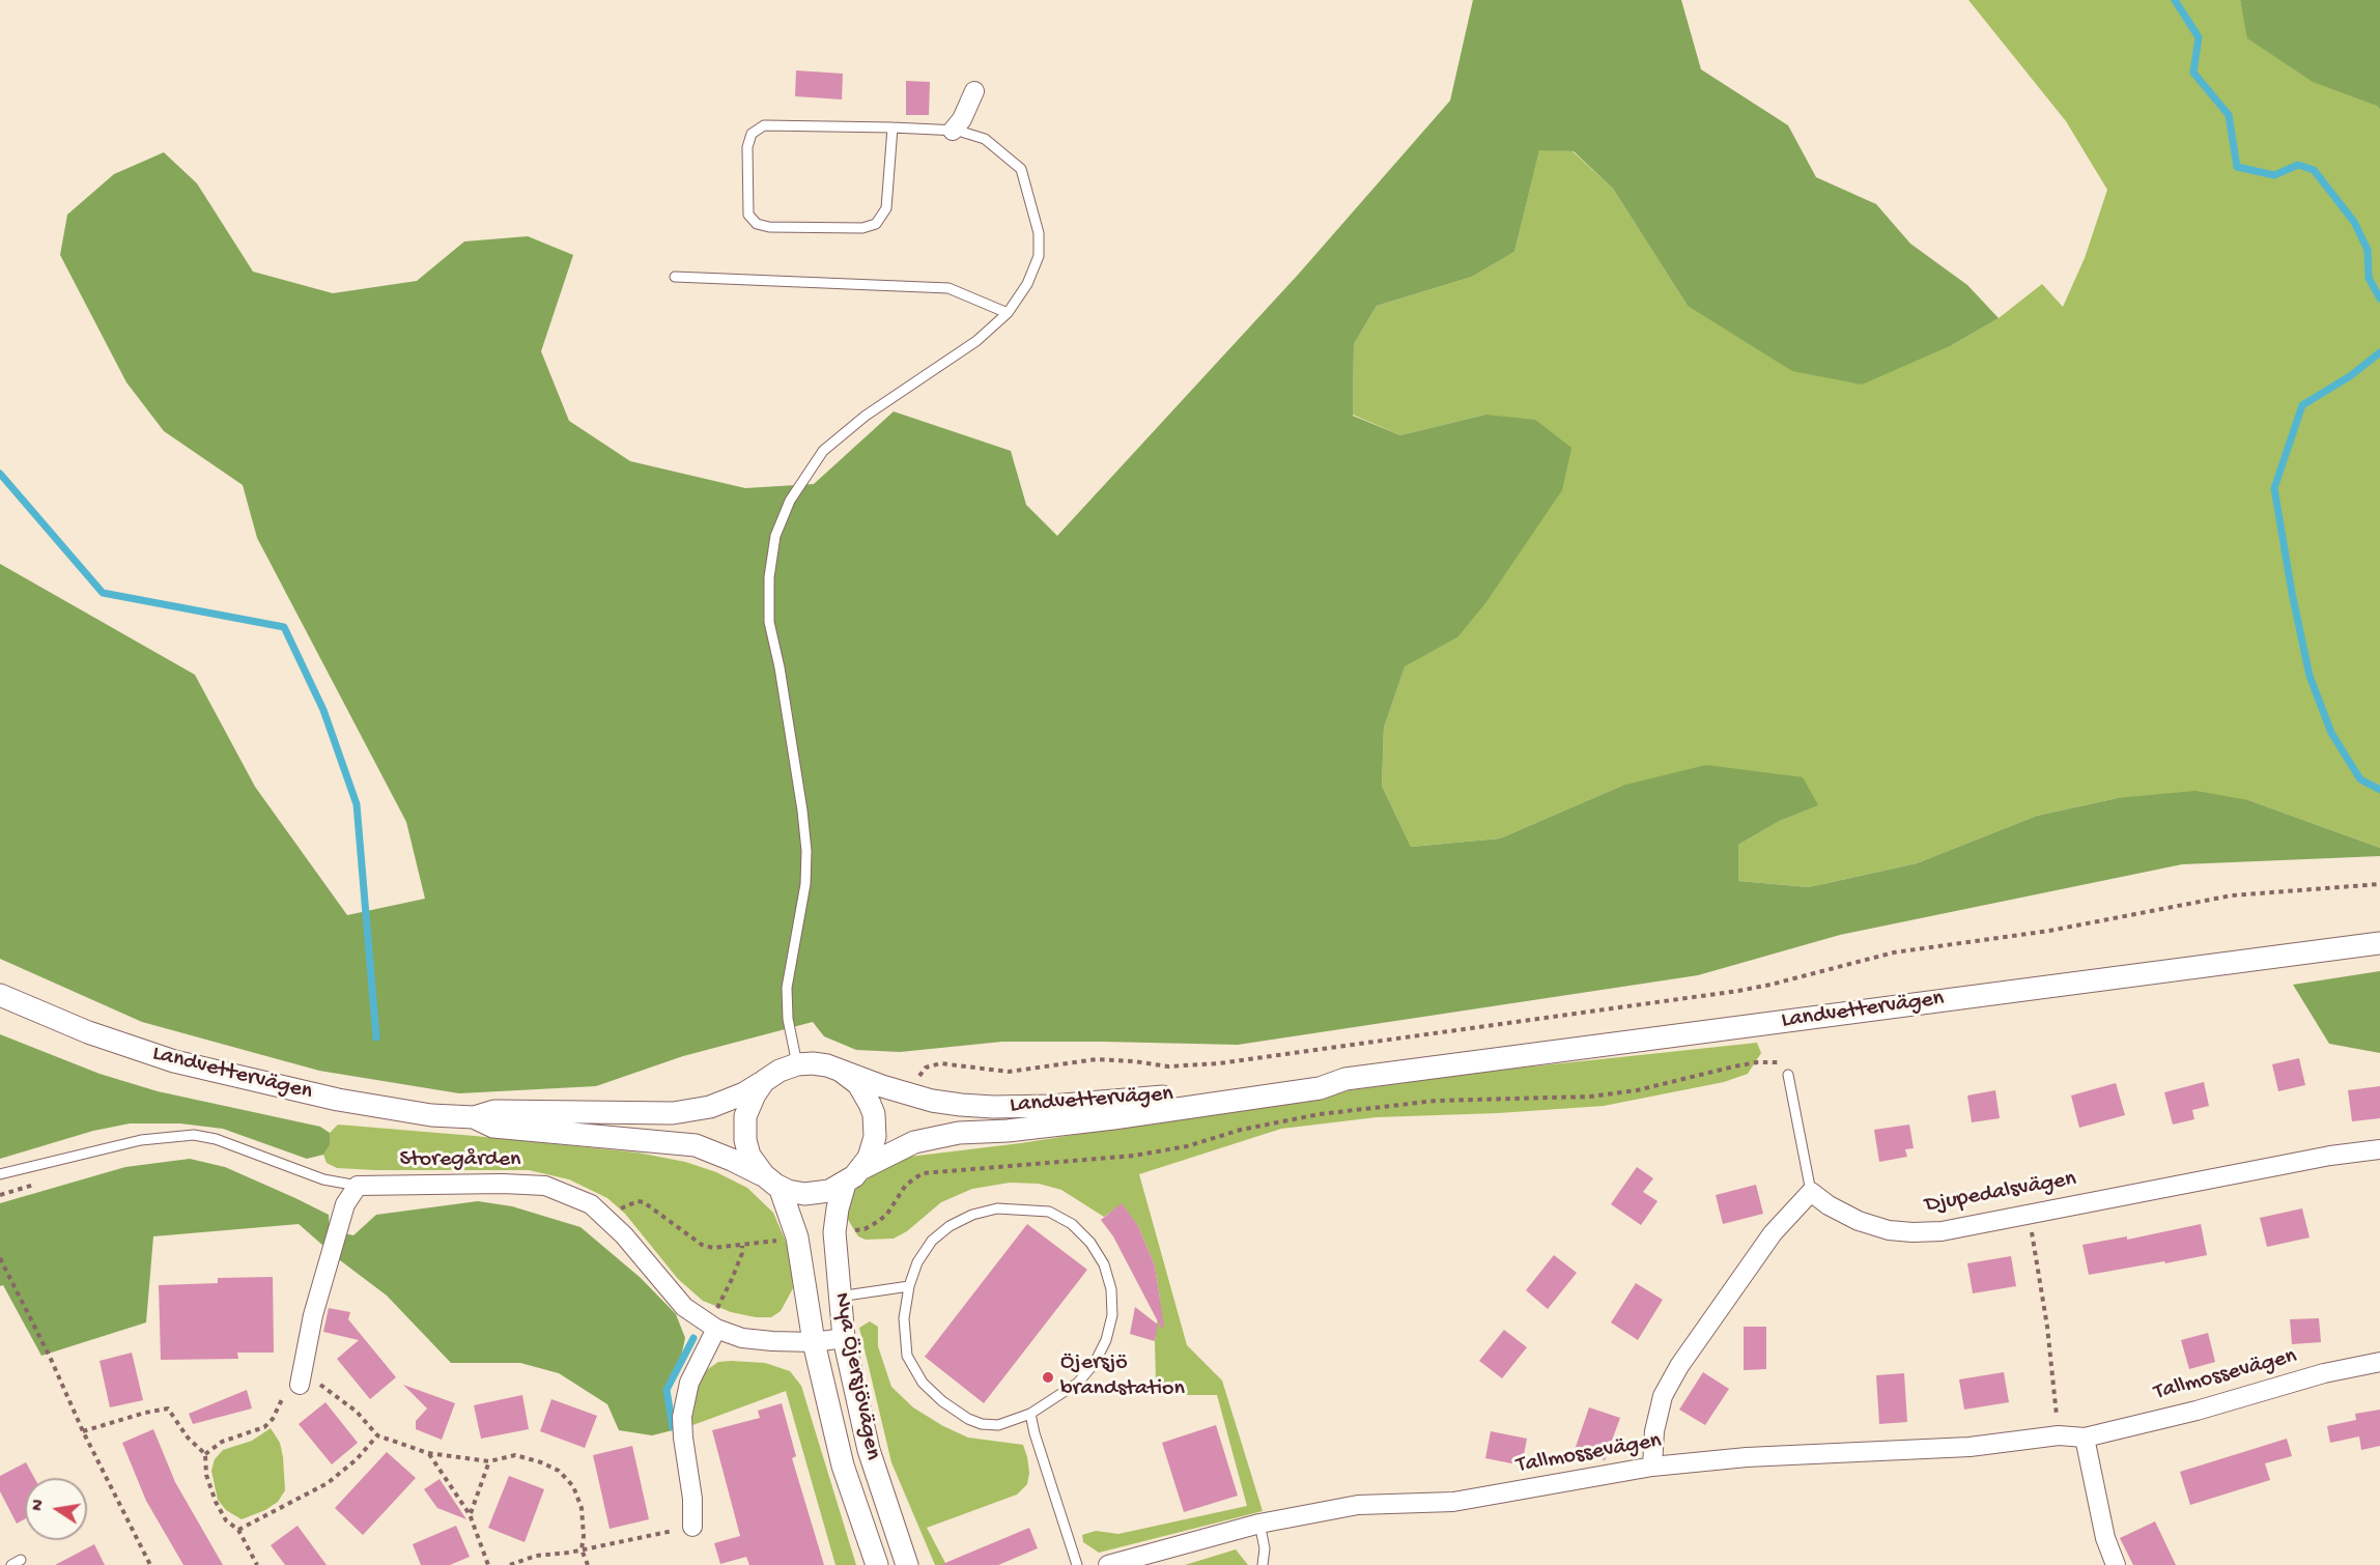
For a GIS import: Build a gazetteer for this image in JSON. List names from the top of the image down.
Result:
{
  "streets": {
    "street": [
      "Landvettervägen",
      "Storegården",
      "Djupedalsvägen",
      "Tallmossevägen",
      "Nya Öjersjövägen"
    ]
  },
  "crossings": [
    ["Landvettervägen", "Nya Öjersjövägen"],
    ["Storegården", "Nya Öjersjövägen"]
  ],
  "places": ["Öjersjö brandstation"],
  "north": "left"
}
